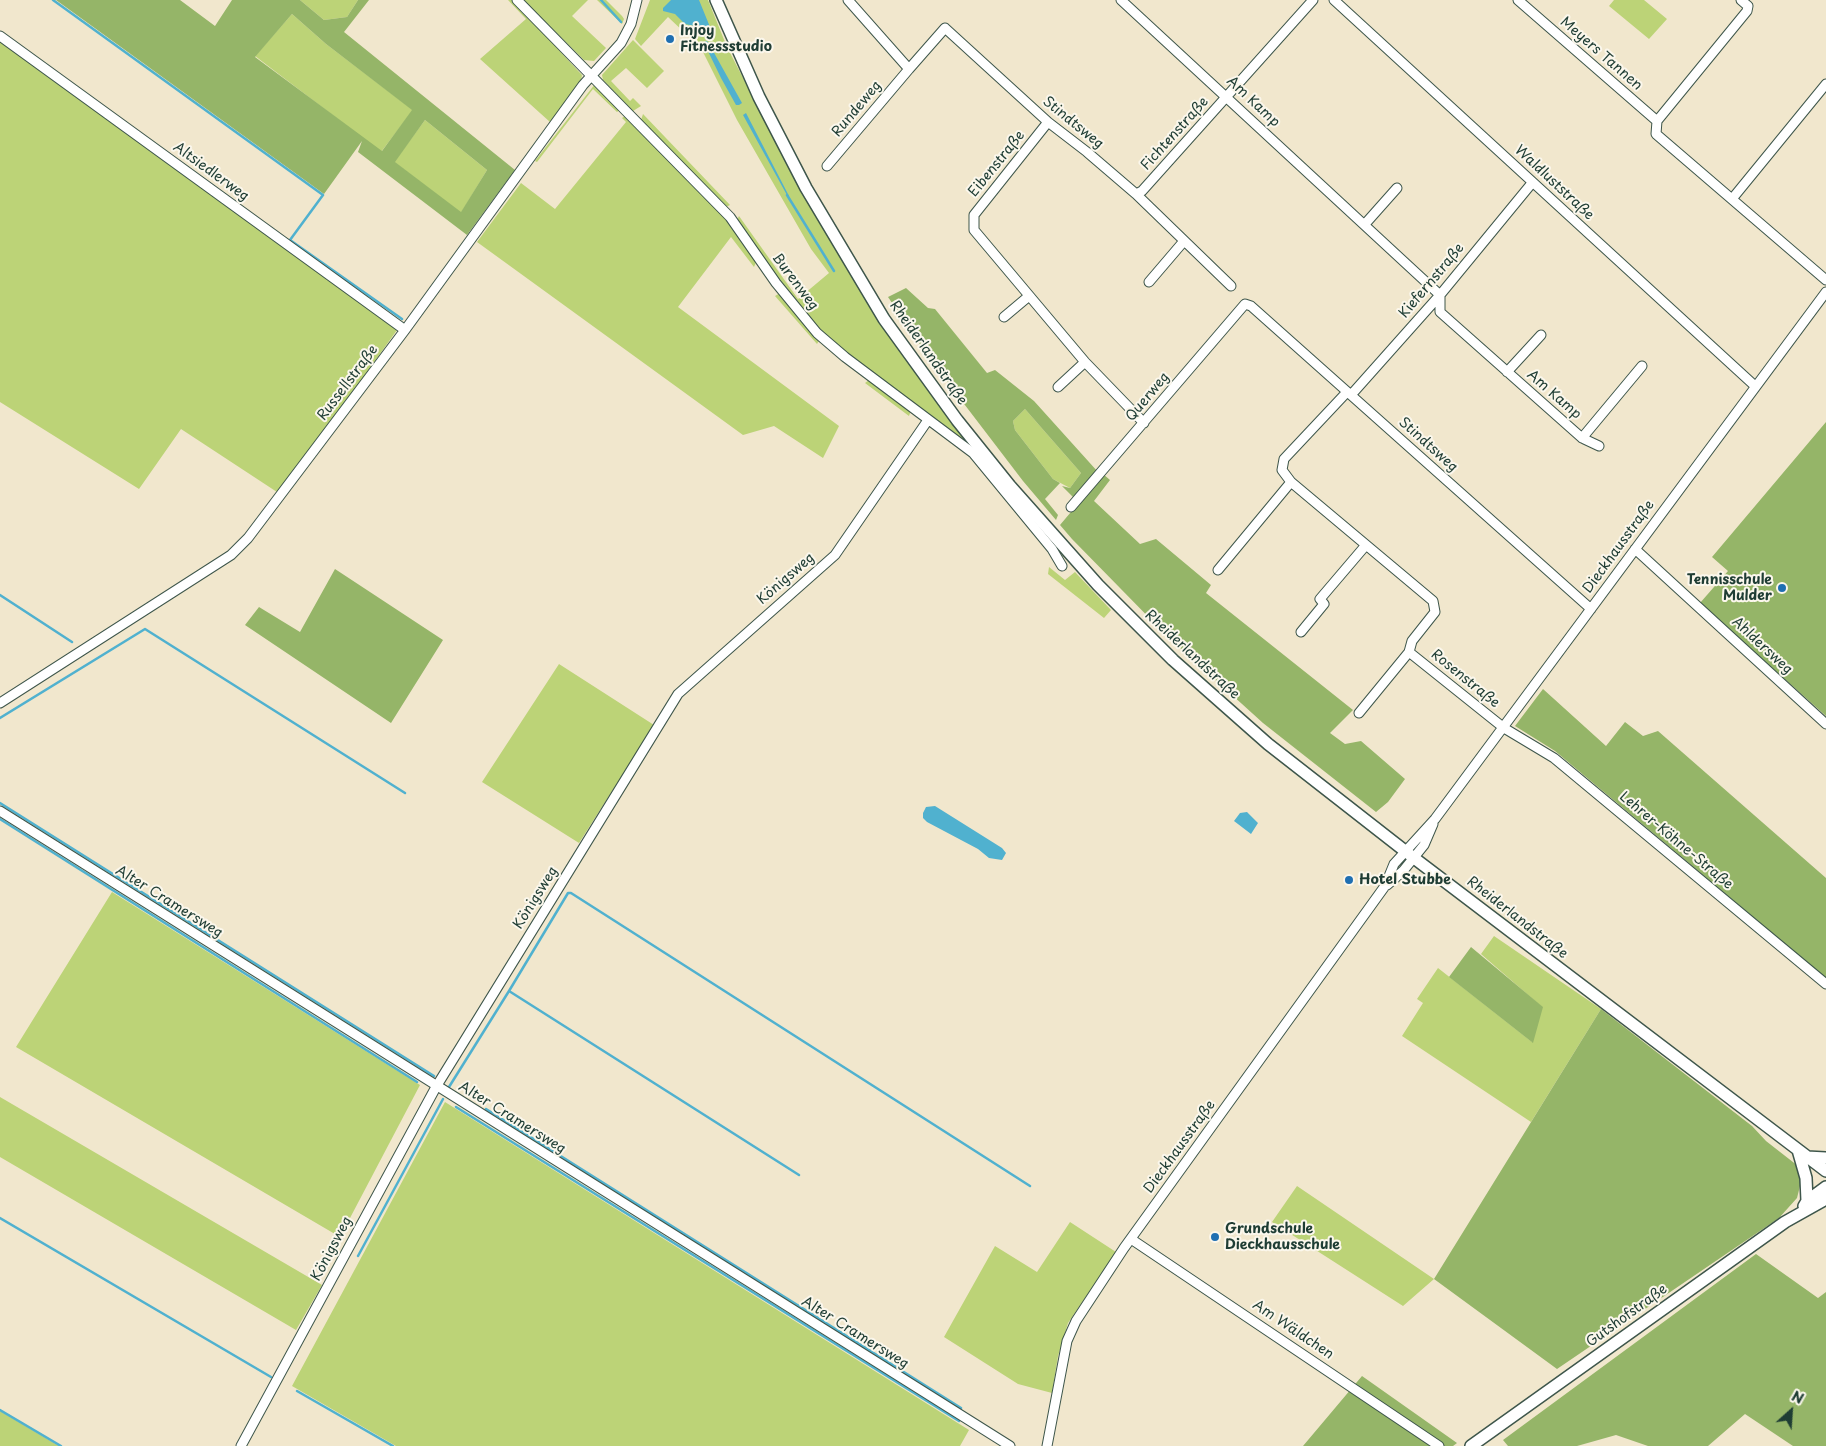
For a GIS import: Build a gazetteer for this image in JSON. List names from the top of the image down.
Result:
{
  "streets": {
    "main road": ["Rheiderlandstraße", "Gutshofstraße"],
    "street": [
      "Meyers Tannen",
      "Am Kamp",
      "Rundeweg",
      "Stindtsweg",
      "Fichtenstraße",
      "Eibenstraße",
      "Altsiedlerweg",
      "Waldluststraße",
      "Kiefernstraße",
      "Burenweg",
      "Russellstraße",
      "Querweg",
      "Dieckhausstraße",
      "Königsweg",
      "Ahldersweg",
      "Rosenstraße",
      "Lehrer-Köhne-Straße",
      "Alter Cramersweg",
      "Am Wäldchen"
    ]
  },
  "crossings": [
    ["Am Kamp", "Fichtenstraße"],
    ["Am Kamp", "Kiefernstraße"],
    ["Rundeweg", "Stindtsweg"],
    ["Stindtsweg", "Fichtenstraße"],
    ["Stindtsweg", "Eibenstraße"],
    ["Stindtsweg", "Kiefernstraße"],
    ["Stindtsweg", "Querweg"],
    ["Stindtsweg", "Dieckhausstraße"],
    ["Eibenstraße", "Querweg"],
    ["Altsiedlerweg", "Russellstraße"],
    ["Waldluststraße", "Kiefernstraße"],
    ["Waldluststraße", "Dieckhausstraße"],
    ["Burenweg", "Russellstraße"],
    ["Burenweg", "Königsweg"],
    ["Rheiderlandstraße", "Dieckhausstraße"],
    ["Dieckhausstraße", "Ahldersweg"],
    ["Dieckhausstraße", "Rosenstraße"],
    ["Dieckhausstraße", "Lehrer-Köhne-Straße"],
    ["Dieckhausstraße", "Am Wäldchen"],
    ["Königsweg", "Alter Cramersweg"],
    ["Rosenstraße", "Lehrer-Köhne-Straße"]
  ],
  "places": [
    "Injoy Fitnessstudio",
    "Tennisschule Mulder",
    "Hotel Stubbe",
    "Grundschule Dieckhausschule"
  ],
  "north": "top right"
}
